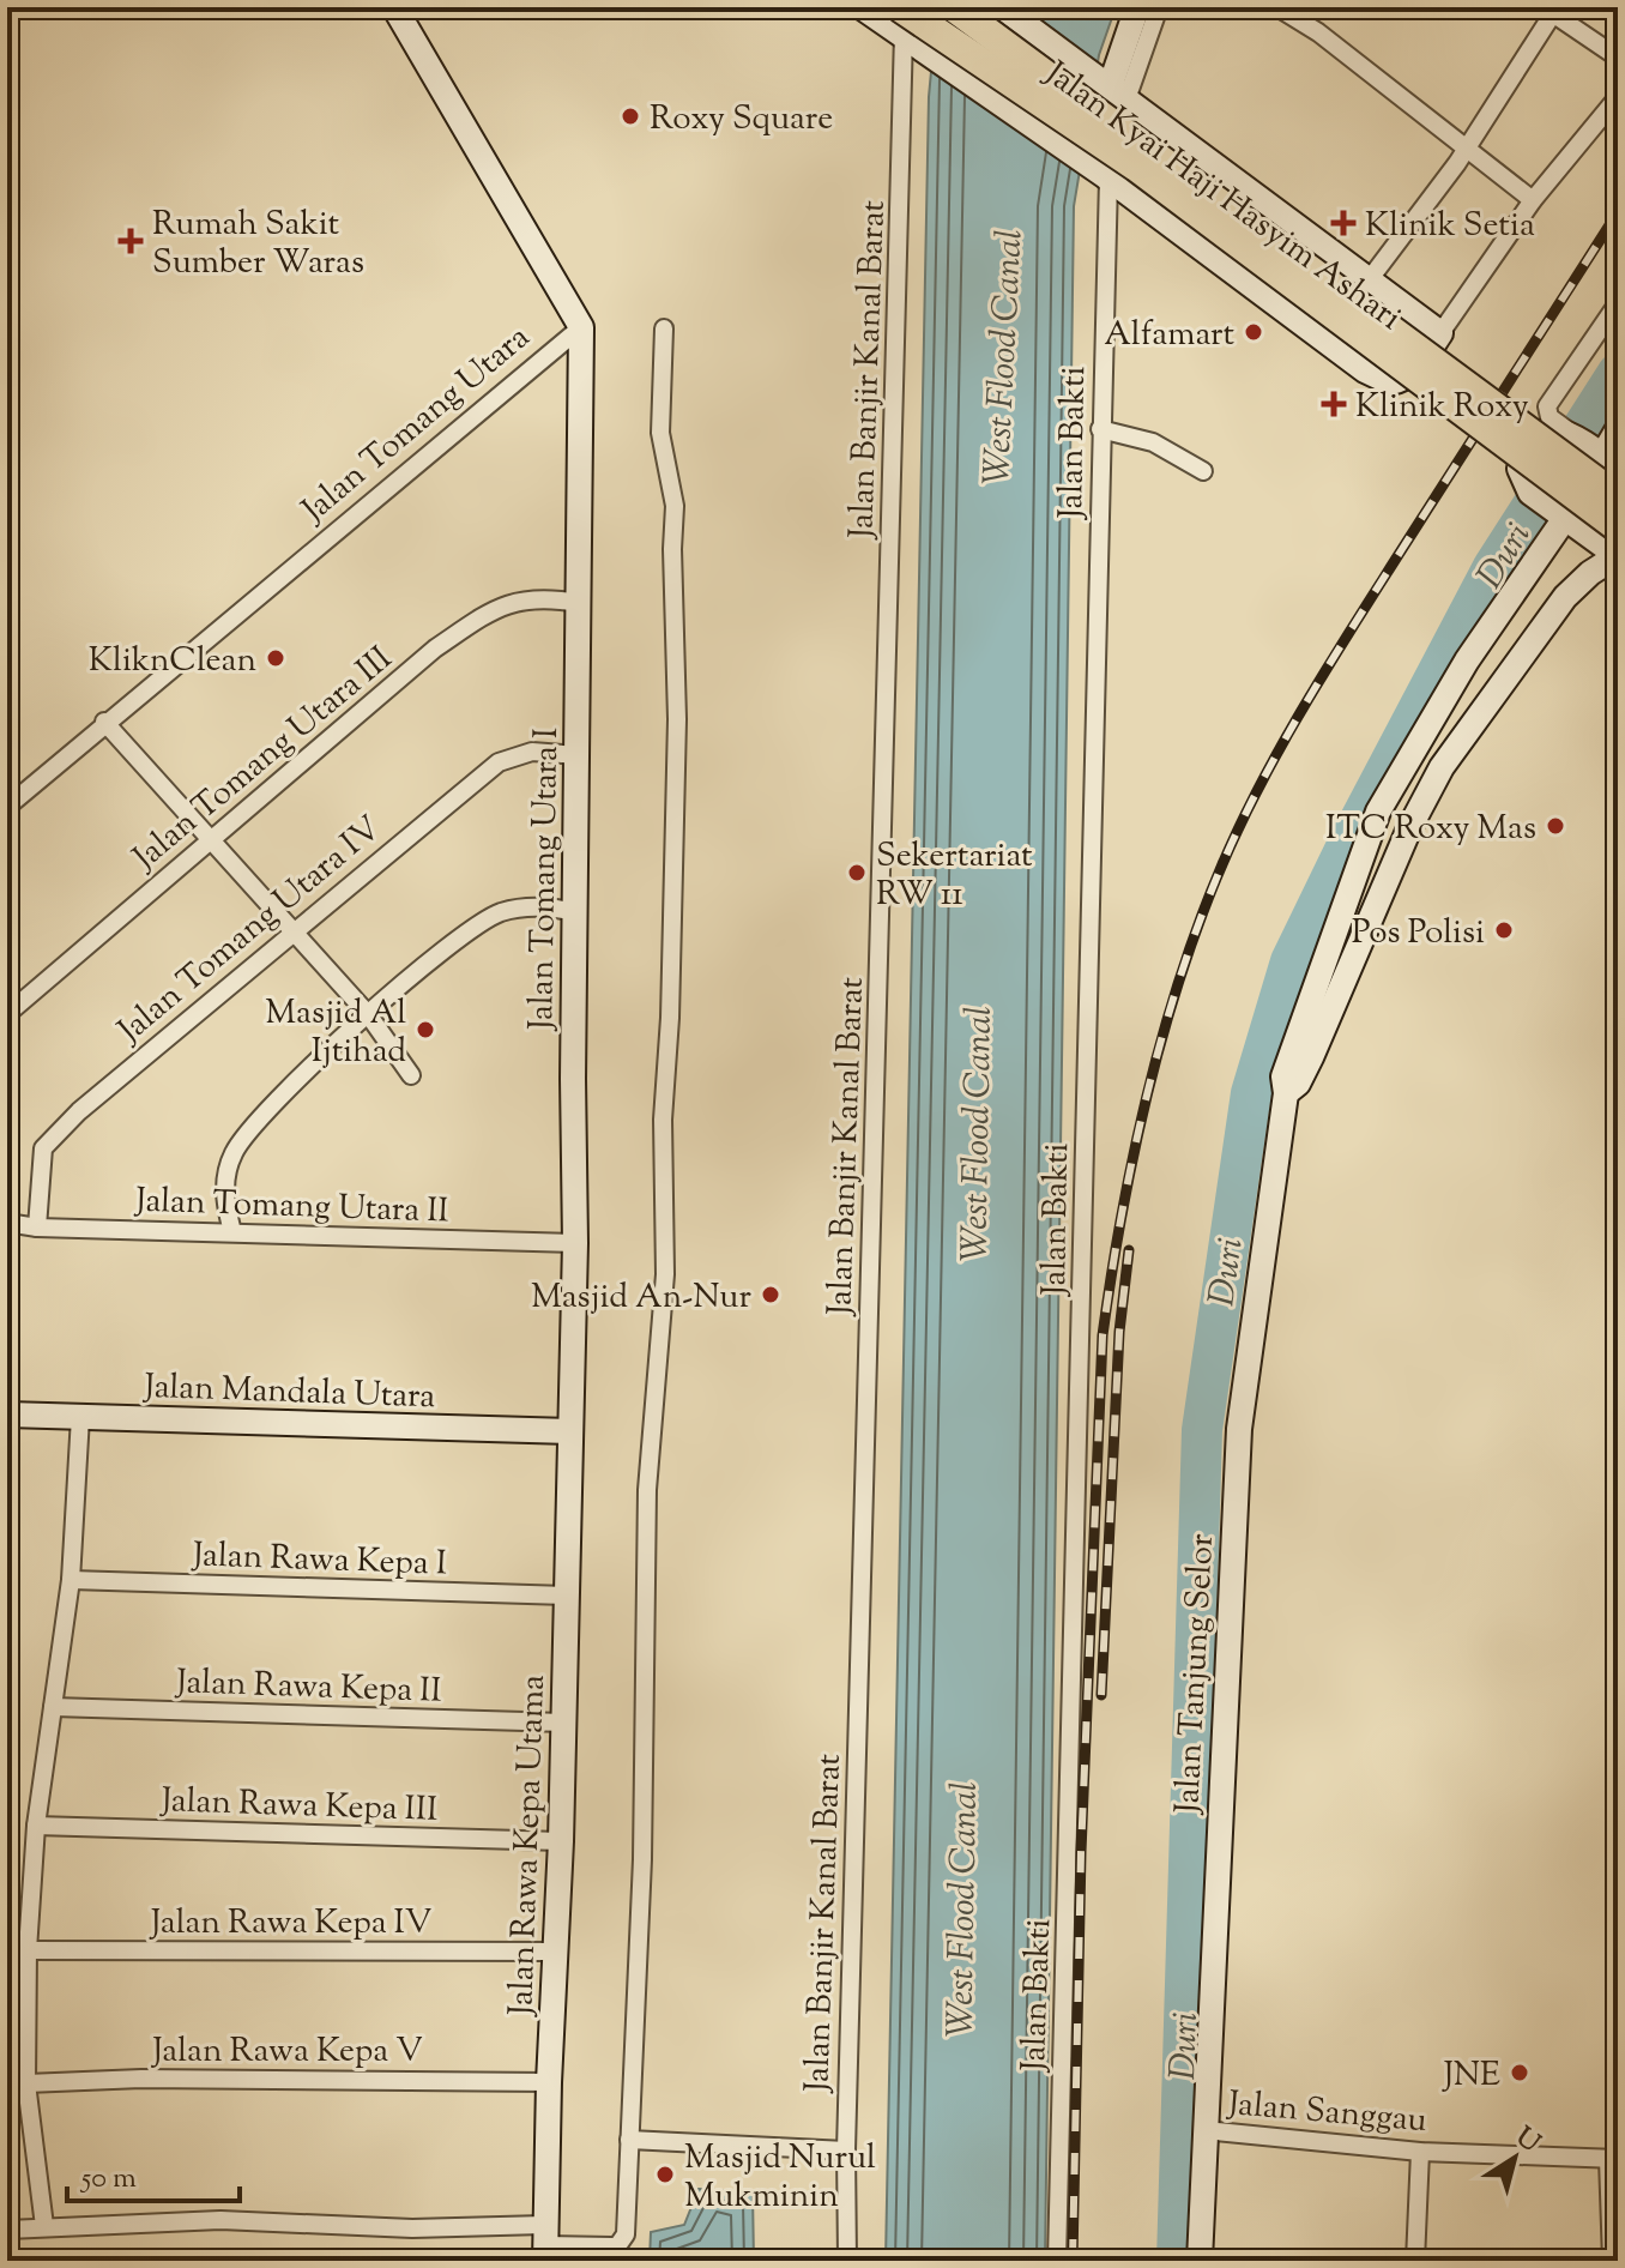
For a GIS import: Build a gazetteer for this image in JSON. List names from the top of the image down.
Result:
{
  "streets": {
    "main road": ["Jalan Kyai Haji Hasyim Ashari"],
    "street": [
      "Jalan Banjir Kanal Barat",
      "Jalan Tomang Utara",
      "Jalan Bakti",
      "Jalan Tomang Utara III",
      "Jalan Tomang Utara I",
      "Jalan Tomang Utara IV",
      "Jalan Tomang Utara II",
      "Jalan Mandala Utara",
      "Jalan Rawa Kepa I",
      "Jalan Tanjung Selor",
      "Jalan Rawa Kepa II",
      "Jalan Rawa Kepa III",
      "Jalan Rawa Kepa Utama",
      "Jalan Rawa Kepa IV",
      "Jalan Rawa Kepa V",
      "Jalan Sanggau"
    ]
  },
  "crossings": [
    ["Jalan Kyai Haji Hasyim Ashari", "Jalan Banjir Kanal Barat"],
    ["Jalan Kyai Haji Hasyim Ashari", "Jalan Bakti"],
    ["Jalan Tomang Utara", "Jalan Tomang Utara I"],
    ["Jalan Tomang Utara III", "Jalan Tomang Utara I"],
    ["Jalan Tomang Utara I", "Jalan Tomang Utara IV"],
    ["Jalan Tomang Utara I", "Jalan Tomang Utara II"],
    ["Jalan Tomang Utara I", "Jalan Mandala Utara"],
    ["Jalan Tomang Utara I", "Jalan Rawa Kepa Utama"],
    ["Jalan Tomang Utara IV", "Jalan Tomang Utara II"],
    ["Jalan Mandala Utara", "Jalan Rawa Kepa Utama"],
    ["Jalan Rawa Kepa I", "Jalan Rawa Kepa Utama"],
    ["Jalan Tanjung Selor", "Jalan Sanggau"],
    ["Jalan Rawa Kepa II", "Jalan Rawa Kepa Utama"],
    ["Jalan Rawa Kepa III", "Jalan Rawa Kepa Utama"],
    ["Jalan Rawa Kepa Utama", "Jalan Rawa Kepa IV"],
    ["Jalan Rawa Kepa Utama", "Jalan Rawa Kepa V"]
  ],
  "water": ["West Flood Canal", "Duri"],
  "places": {
    "other": [
      "Roxy Square",
      "Alfamart",
      "KliknClean",
      "ITC Roxy Mas",
      "Sekertariat RW 11",
      "Pos Polisi",
      "Masjid Al Ijtihad",
      "Masjid An-Nur",
      "JNE",
      "Masjid Nurul Mukminin"
    ],
    "health": ["Klinik Setia", "Rumah Sakit Sumber Waras", "Klinik Roxy"]
  },
  "scale_bar": "50 m",
  "north": "top right"
}
